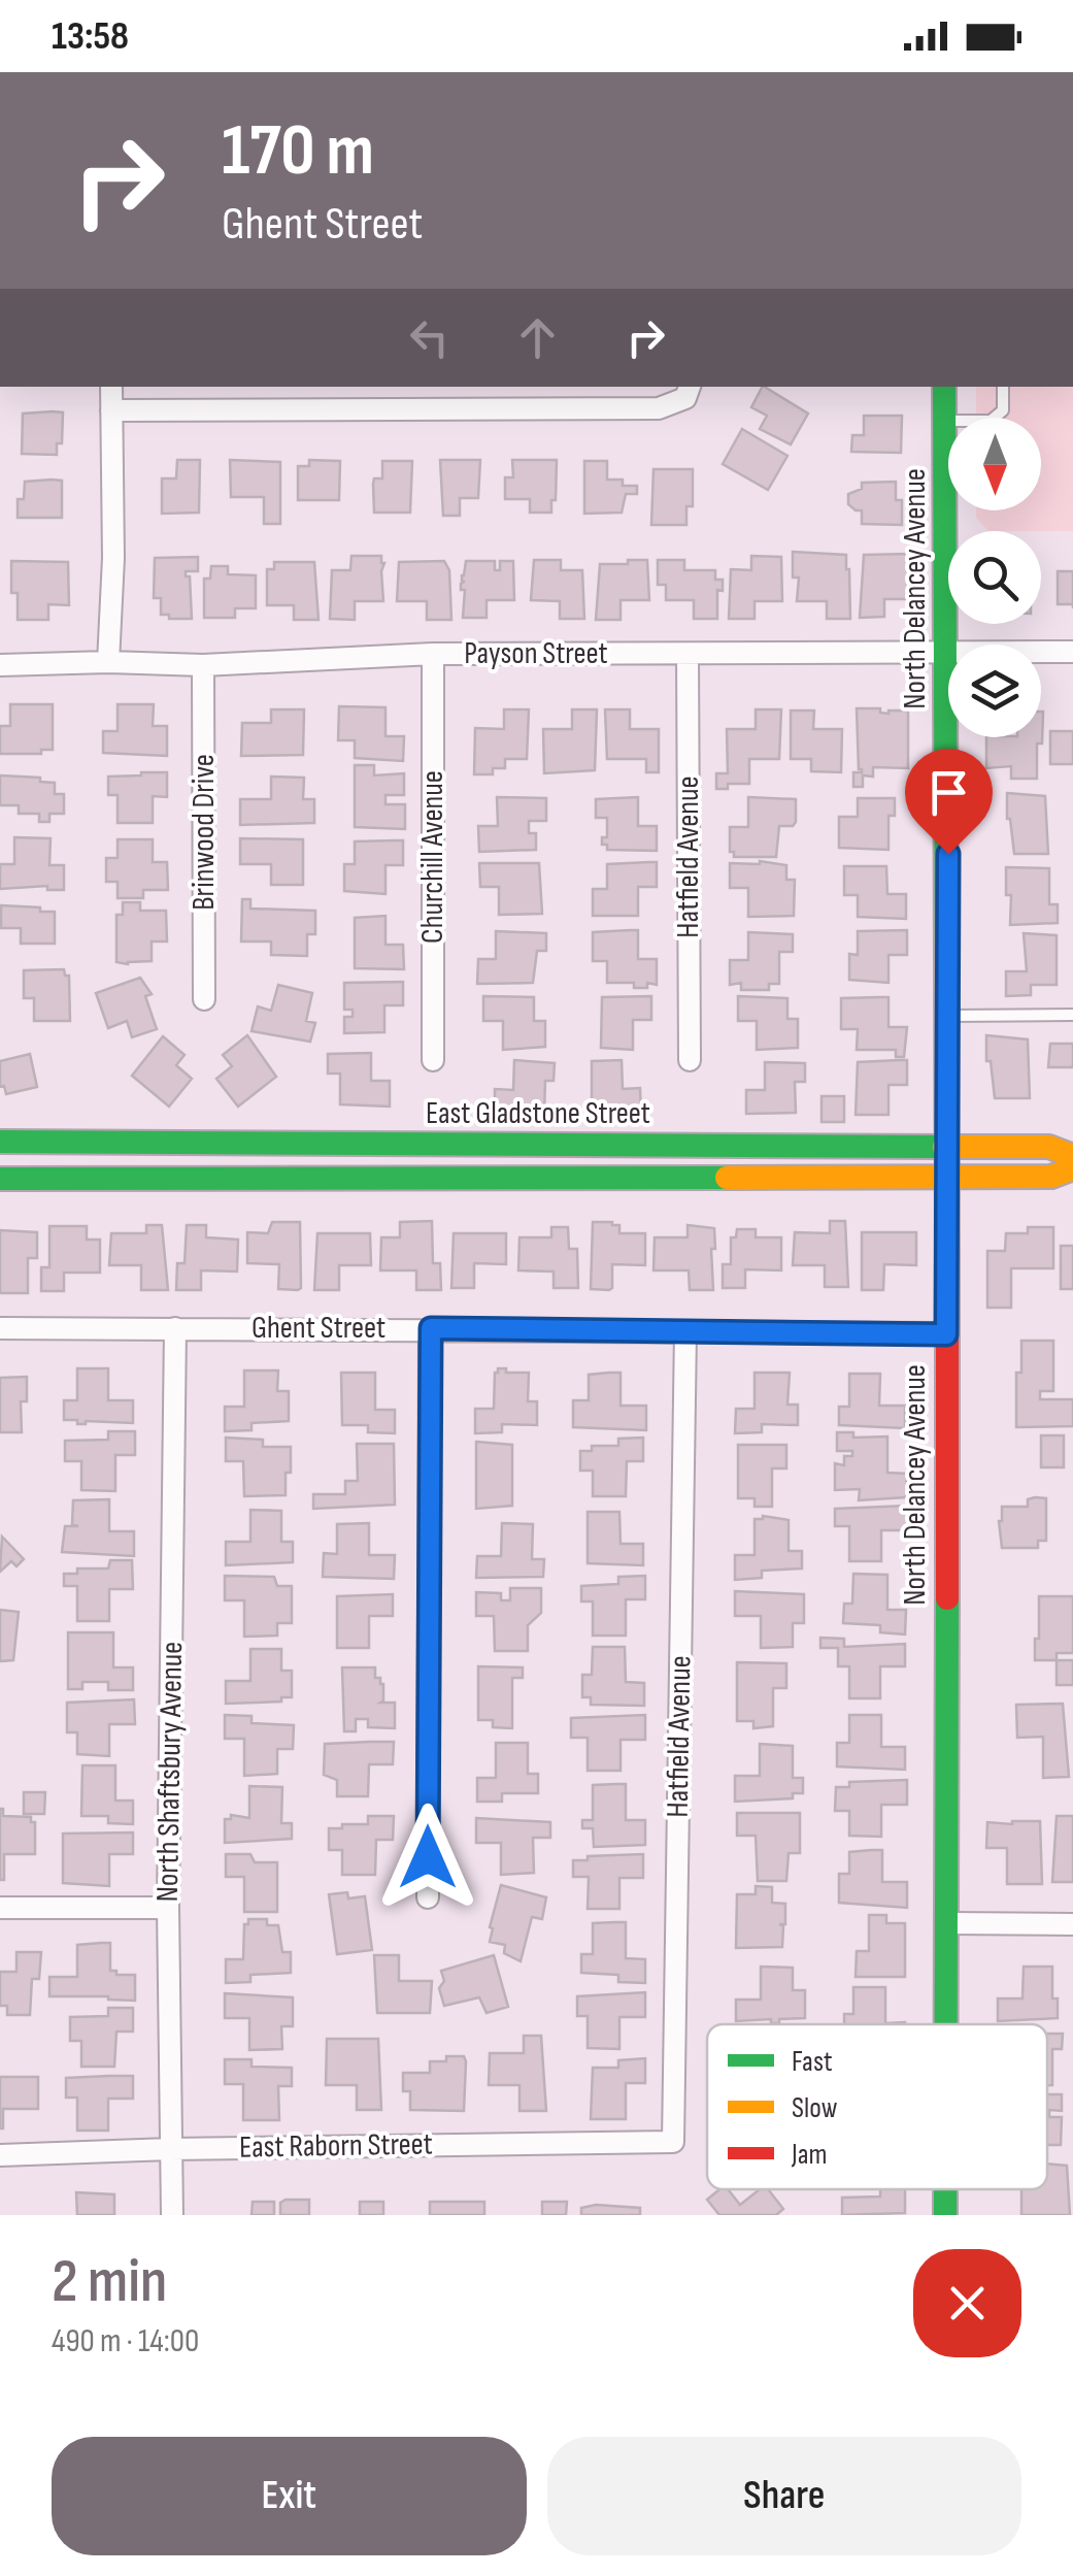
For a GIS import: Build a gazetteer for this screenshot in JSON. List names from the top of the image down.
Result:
{
  "streets": {
    "street": [
      "North Delancey Avenue",
      "Payson Street",
      "Brinwood Drive",
      "Churchill Avenue",
      "Hatfield Avenue",
      "East Gladstone Street",
      "Ghent Street",
      "North Shaftsbury Avenue",
      "East Raborn Street"
    ]
  },
  "crossings": [
    ["North Delancey Avenue", "Payson Street"],
    ["North Delancey Avenue", "East Gladstone Street"],
    ["North Delancey Avenue", "Ghent Street"],
    ["Payson Street", "Brinwood Drive"],
    ["Payson Street", "Churchill Avenue"],
    ["Payson Street", "Hatfield Avenue"],
    ["Hatfield Avenue", "Ghent Street"],
    ["Hatfield Avenue", "East Raborn Street"],
    ["Ghent Street", "North Shaftsbury Avenue"],
    ["North Shaftsbury Avenue", "East Raborn Street"]
  ],
  "legend": ["Fast", "Slow", "Jam"],
  "north": "bottom",
  "page": {
    "status": "13:58",
    "turn": ["170 m", "Ghent Street"],
    "heading": ["2 min", "490 m · 14:00"],
    "buttons": ["Exit", "Share"]
  }
}
